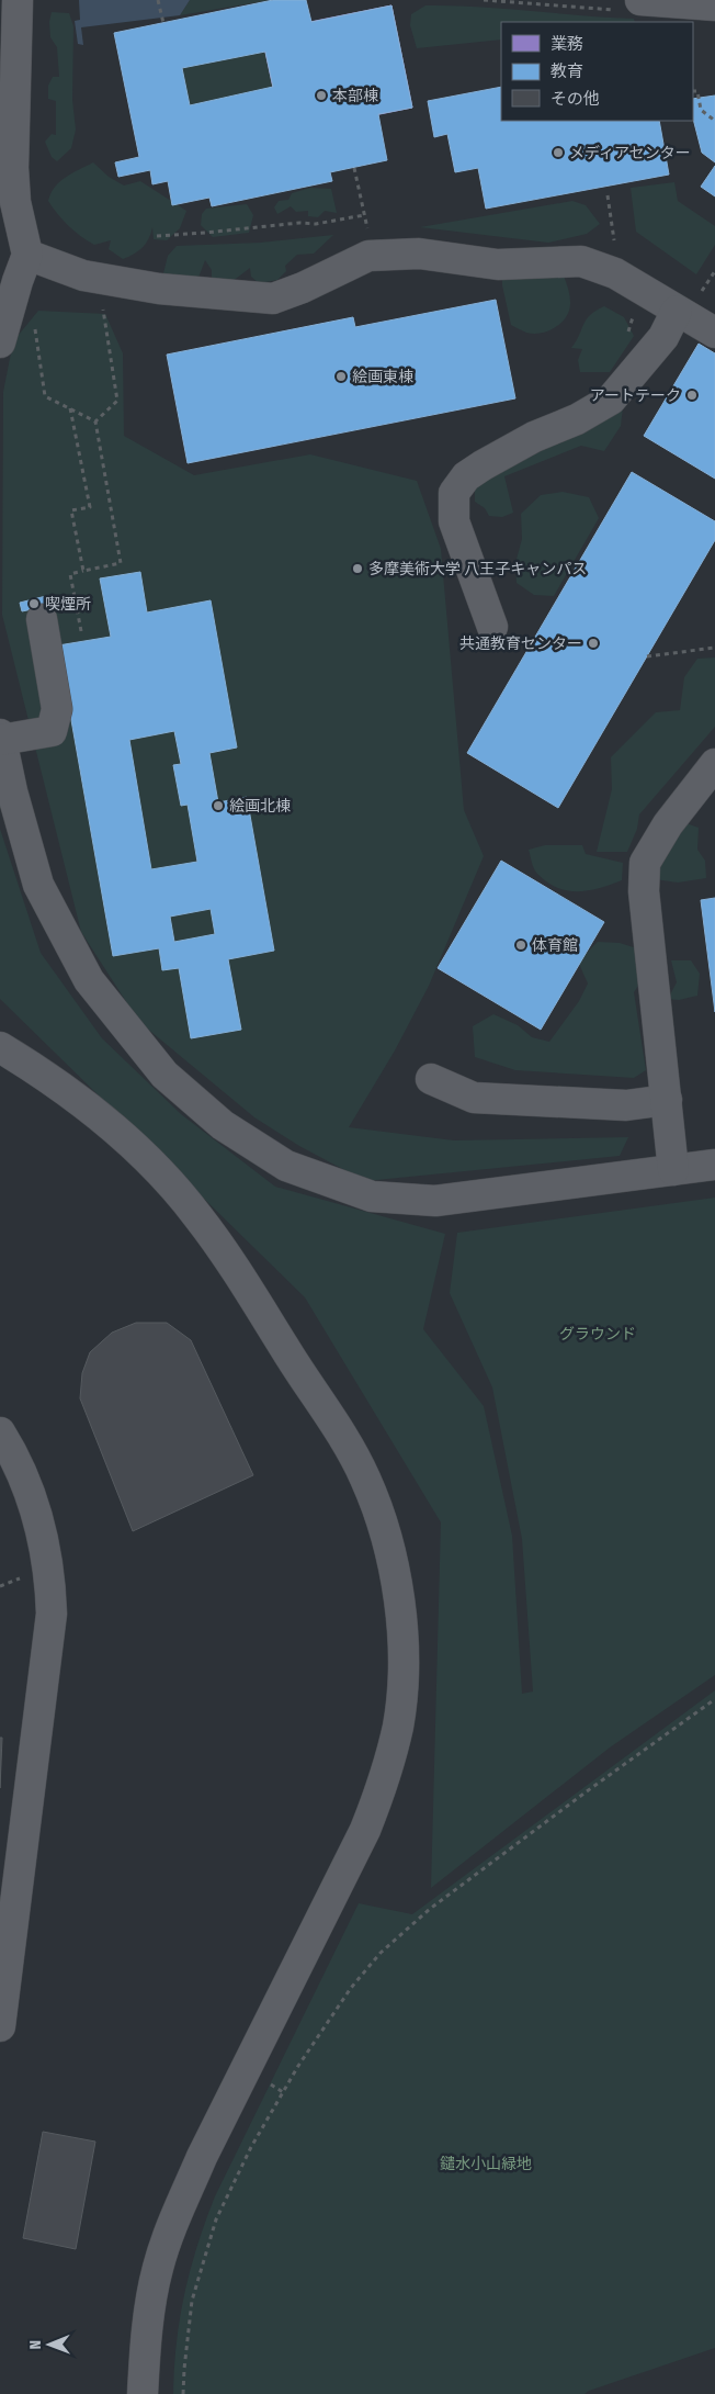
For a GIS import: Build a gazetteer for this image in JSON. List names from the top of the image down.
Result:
{
  "parks": ["グラウンド", "鑓水小山緑地"],
  "places": [
    "本部棟",
    "メディアセンター",
    "絵画東棟",
    "アートテーク",
    "多摩美術大学 八王子キャンパス",
    "喫煙所",
    "共通教育センター",
    "絵画北棟",
    "体育館"
  ],
  "legend": ["業務", "教育", "その他"],
  "north": "left"
}
